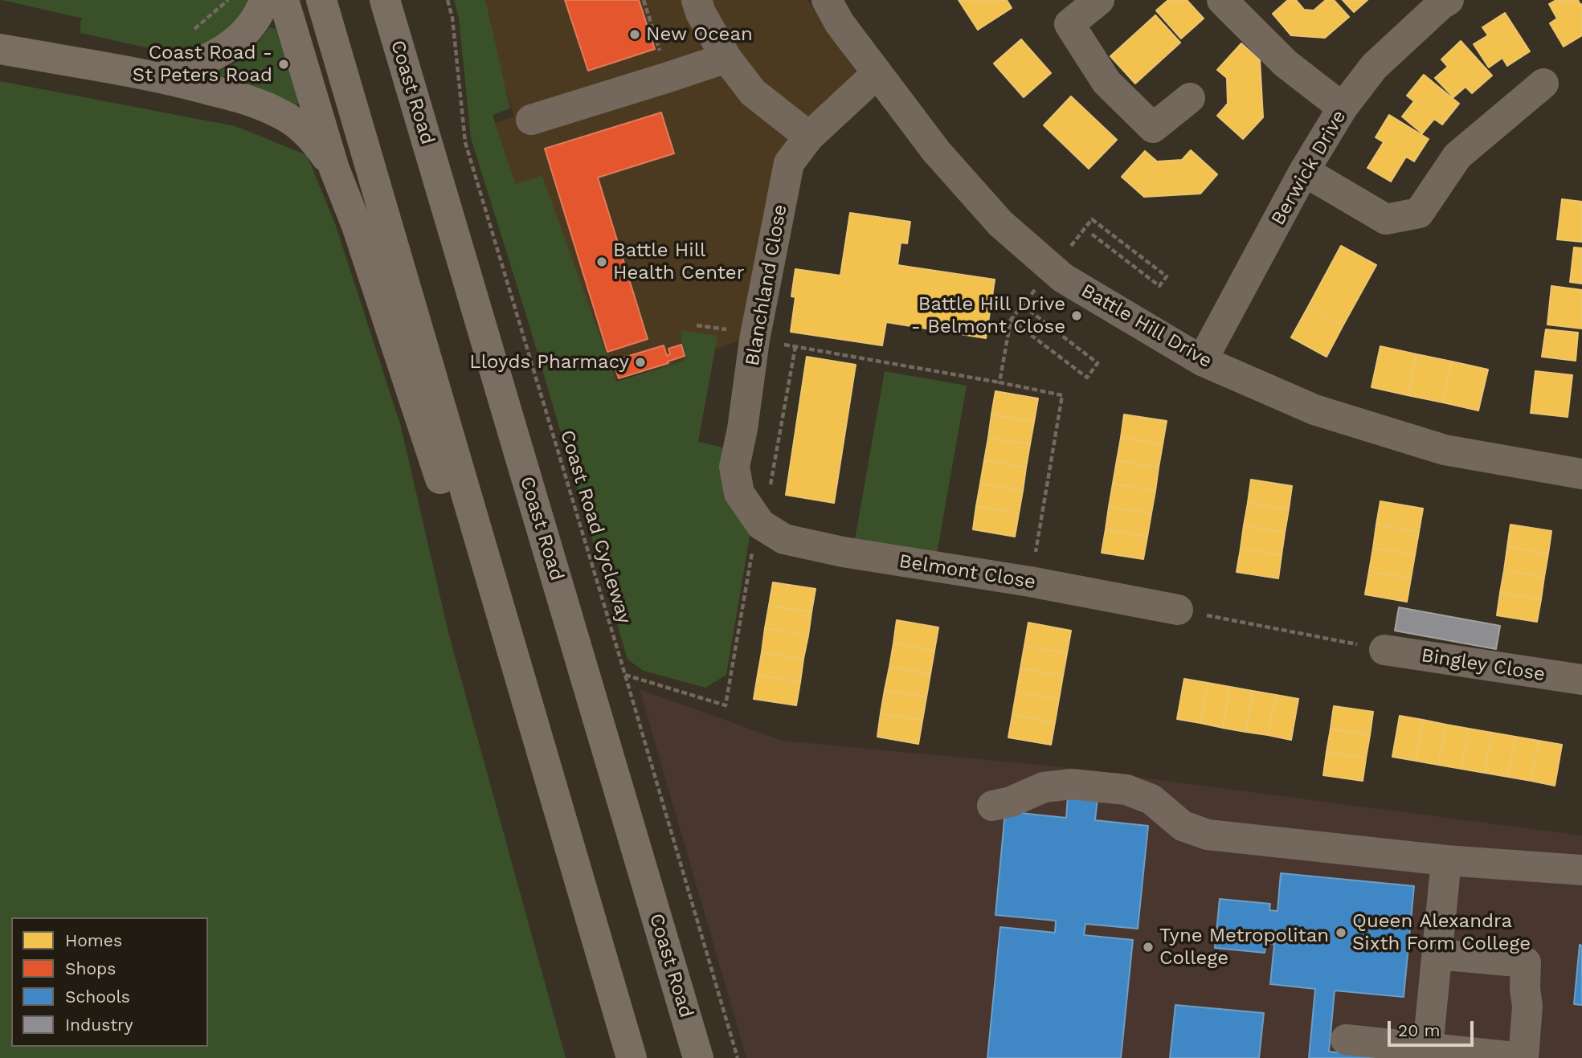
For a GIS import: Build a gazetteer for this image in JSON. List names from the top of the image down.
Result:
{
  "streets": {
    "highway": ["Coast Road"],
    "street": [
      "Berwick Drive",
      "Blanchland Close",
      "Battle Hill Drive",
      "Belmont Close",
      "Bingley Close"
    ],
    "path": ["Coast Road Cycleway"]
  },
  "crossings": [
    ["Berwick Drive", "Battle Hill Drive"],
    ["Blanchland Close", "Battle Hill Drive"],
    ["Blanchland Close", "Belmont Close"]
  ],
  "places": [
    "New Ocean",
    "Coast Road - St Peters Road",
    "Battle Hill Health Center",
    "Battle Hill Drive - Belmont Close",
    "Lloyds Pharmacy",
    "Queen Alexandra Sixth Form College",
    "Tyne Metropolitan College"
  ],
  "legend": [
    "Homes",
    "Shops",
    "Schools",
    "Industry"
  ],
  "scale_bar": "20 m"
}
